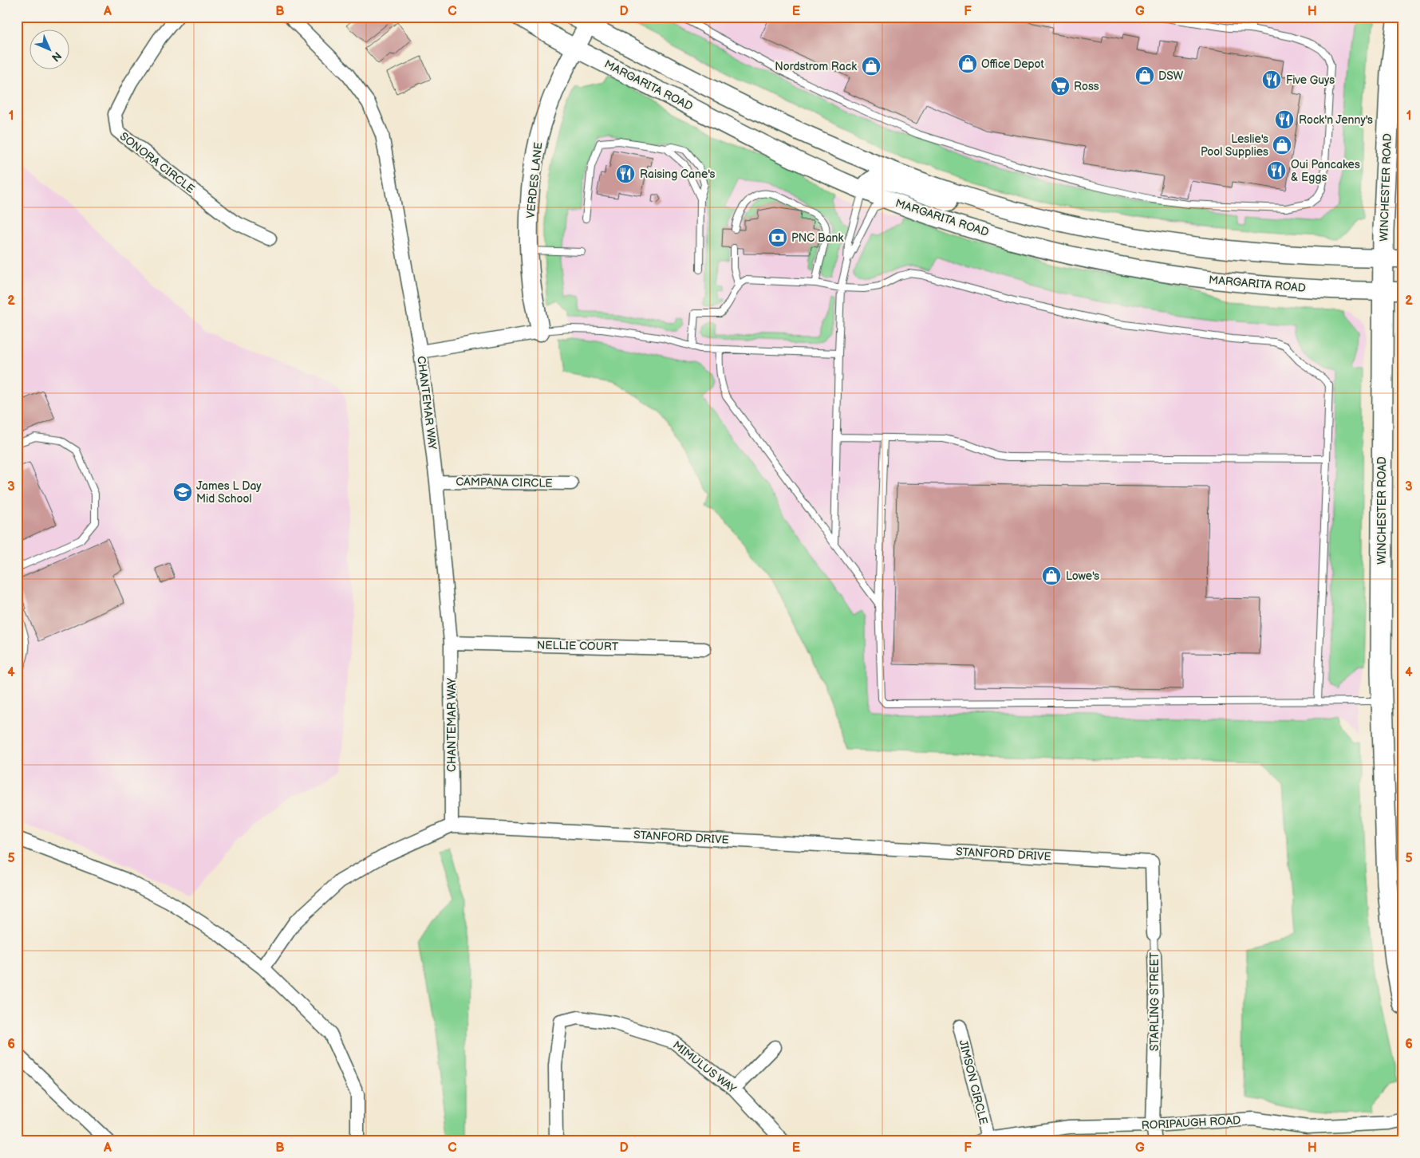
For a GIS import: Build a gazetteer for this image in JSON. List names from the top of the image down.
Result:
{
  "streets": {
    "main road": ["MARGARITA ROAD", "VERDES LANE", "WINCHESTER ROAD"],
    "street": [
      "SONORA CIRCLE",
      "CHANTEMAR WAY",
      "CAMPANA CIRCLE",
      "NELLIE COURT",
      "STANFORD DRIVE",
      "STARLING STREET",
      "MIMULUS WAY",
      "JIMSON CIRCLE",
      "RORIPAUGH ROAD"
    ]
  },
  "crossings": [
    ["MARGARITA ROAD", "VERDES LANE"],
    ["MARGARITA ROAD", "WINCHESTER ROAD"],
    ["CHANTEMAR WAY", "CAMPANA CIRCLE"],
    ["CHANTEMAR WAY", "NELLIE COURT"],
    ["CHANTEMAR WAY", "STANFORD DRIVE"],
    ["STANFORD DRIVE", "STARLING STREET"],
    ["STARLING STREET", "RORIPAUGH ROAD"],
    ["JIMSON CIRCLE", "RORIPAUGH ROAD"]
  ],
  "places": {
    "shop": [
      "Office Depot",
      "Nordstrom Rack",
      "DSW",
      "Leslie's Pool Supplies",
      "Lowe's"
    ],
    "restaurant": [
      "Five Guys",
      "Rock'n Jenny's",
      "Oui Pancakes & Eggs",
      "Raising Cane's"
    ],
    "supermarket": ["Ross"],
    "bank": ["PNC Bank"],
    "school or university": ["James L Day Mid School"]
  },
  "north": "bottom right",
  "grid": {
    "columns": [
      "A",
      "B",
      "C",
      "D",
      "E",
      "F",
      "G",
      "H"
    ],
    "rows": [
      "1",
      "2",
      "3",
      "4",
      "5",
      "6"
    ]
  }
}
